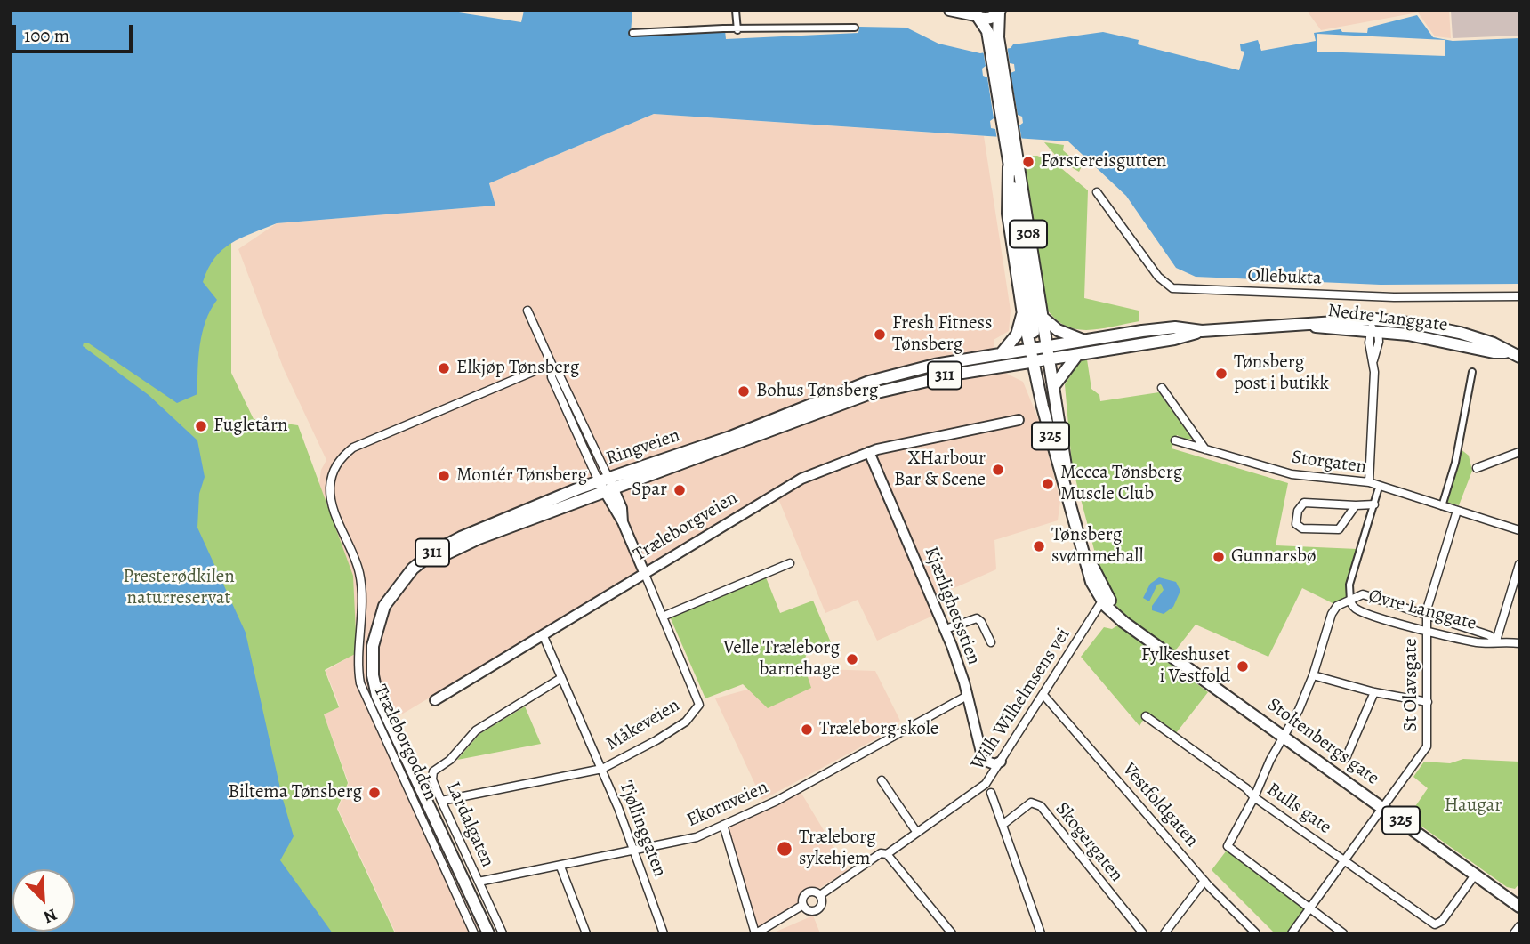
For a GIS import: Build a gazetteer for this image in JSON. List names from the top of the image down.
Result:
{
  "streets": {
    "main road": [
      "308",
      "Nedre Langgate",
      "311",
      "325",
      "Ringveien",
      "Stoltenbergs gate"
    ],
    "street": [
      "Ollebukta",
      "Storgaten",
      "Træleborgveien",
      "Kjærlighetsstien",
      "Øvre Langgate",
      "St Olavsgate",
      "Wilh Wilhelmsens vei",
      "Måkeveien",
      "Træleborgodden",
      "Ekornveien",
      "Vestfoldgaten",
      "Bulls gate",
      "Lardalgaten",
      "Tjøllinggaten",
      "Skogergaten"
    ]
  },
  "crossings": [
    ["308", "Nedre Langgate"],
    ["308", "325"],
    ["308", "Ringveien"],
    ["Nedre Langgate", "325"],
    ["Nedre Langgate", "Ringveien"],
    ["Nedre Langgate", "Stoltenbergs gate"],
    ["325", "Ringveien"],
    ["325", "Stoltenbergs gate"],
    ["Ringveien", "Måkeveien"],
    ["Ringveien", "Stoltenbergs gate"],
    ["Storgaten", "St Olavsgate"],
    ["Træleborgveien", "Kjærlighetsstien"],
    ["Træleborgveien", "Måkeveien"],
    ["Træleborgveien", "Tjøllinggaten"],
    ["Kjærlighetsstien", "Wilh Wilhelmsens vei"],
    ["Kjærlighetsstien", "Ekornveien"],
    ["Øvre Langgate", "St Olavsgate"],
    ["St Olavsgate", "Stoltenbergs gate"],
    ["St Olavsgate", "Bulls gate"],
    ["Wilh Wilhelmsens vei", "Stoltenbergs gate"],
    ["Wilh Wilhelmsens vei", "Vestfoldgaten"],
    ["Måkeveien", "Lardalgaten"],
    ["Måkeveien", "Tjøllinggaten"],
    ["Stoltenbergs gate", "Bulls gate"],
    ["Ekornveien", "Lardalgaten"],
    ["Ekornveien", "Tjøllinggaten"],
    ["Lardalgaten", "Tjøllinggaten"]
  ],
  "parks": ["Presterødkilen naturreservat", "Haugar"],
  "places": [
    "Førstereisgutten",
    "Fresh Fitness Tønsberg",
    "Elkjøp Tønsberg",
    "Tønsberg post i butikk",
    "Bohus Tønsberg",
    "Fugletårn",
    "XHarbour Bar & Scene",
    "Montér Tønsberg",
    "Mecca Tønsberg Muscle Club",
    "Spar",
    "Tønsberg svømmehall",
    "Gunnarsbø",
    "Velle Træleborg barnehage",
    "Fylkeshuset i Vestfold",
    "Træleborg skole",
    "Biltema Tønsberg",
    "Træleborg sykehjem"
  ],
  "scale_bar": "100 m",
  "north": "bottom right"
}
